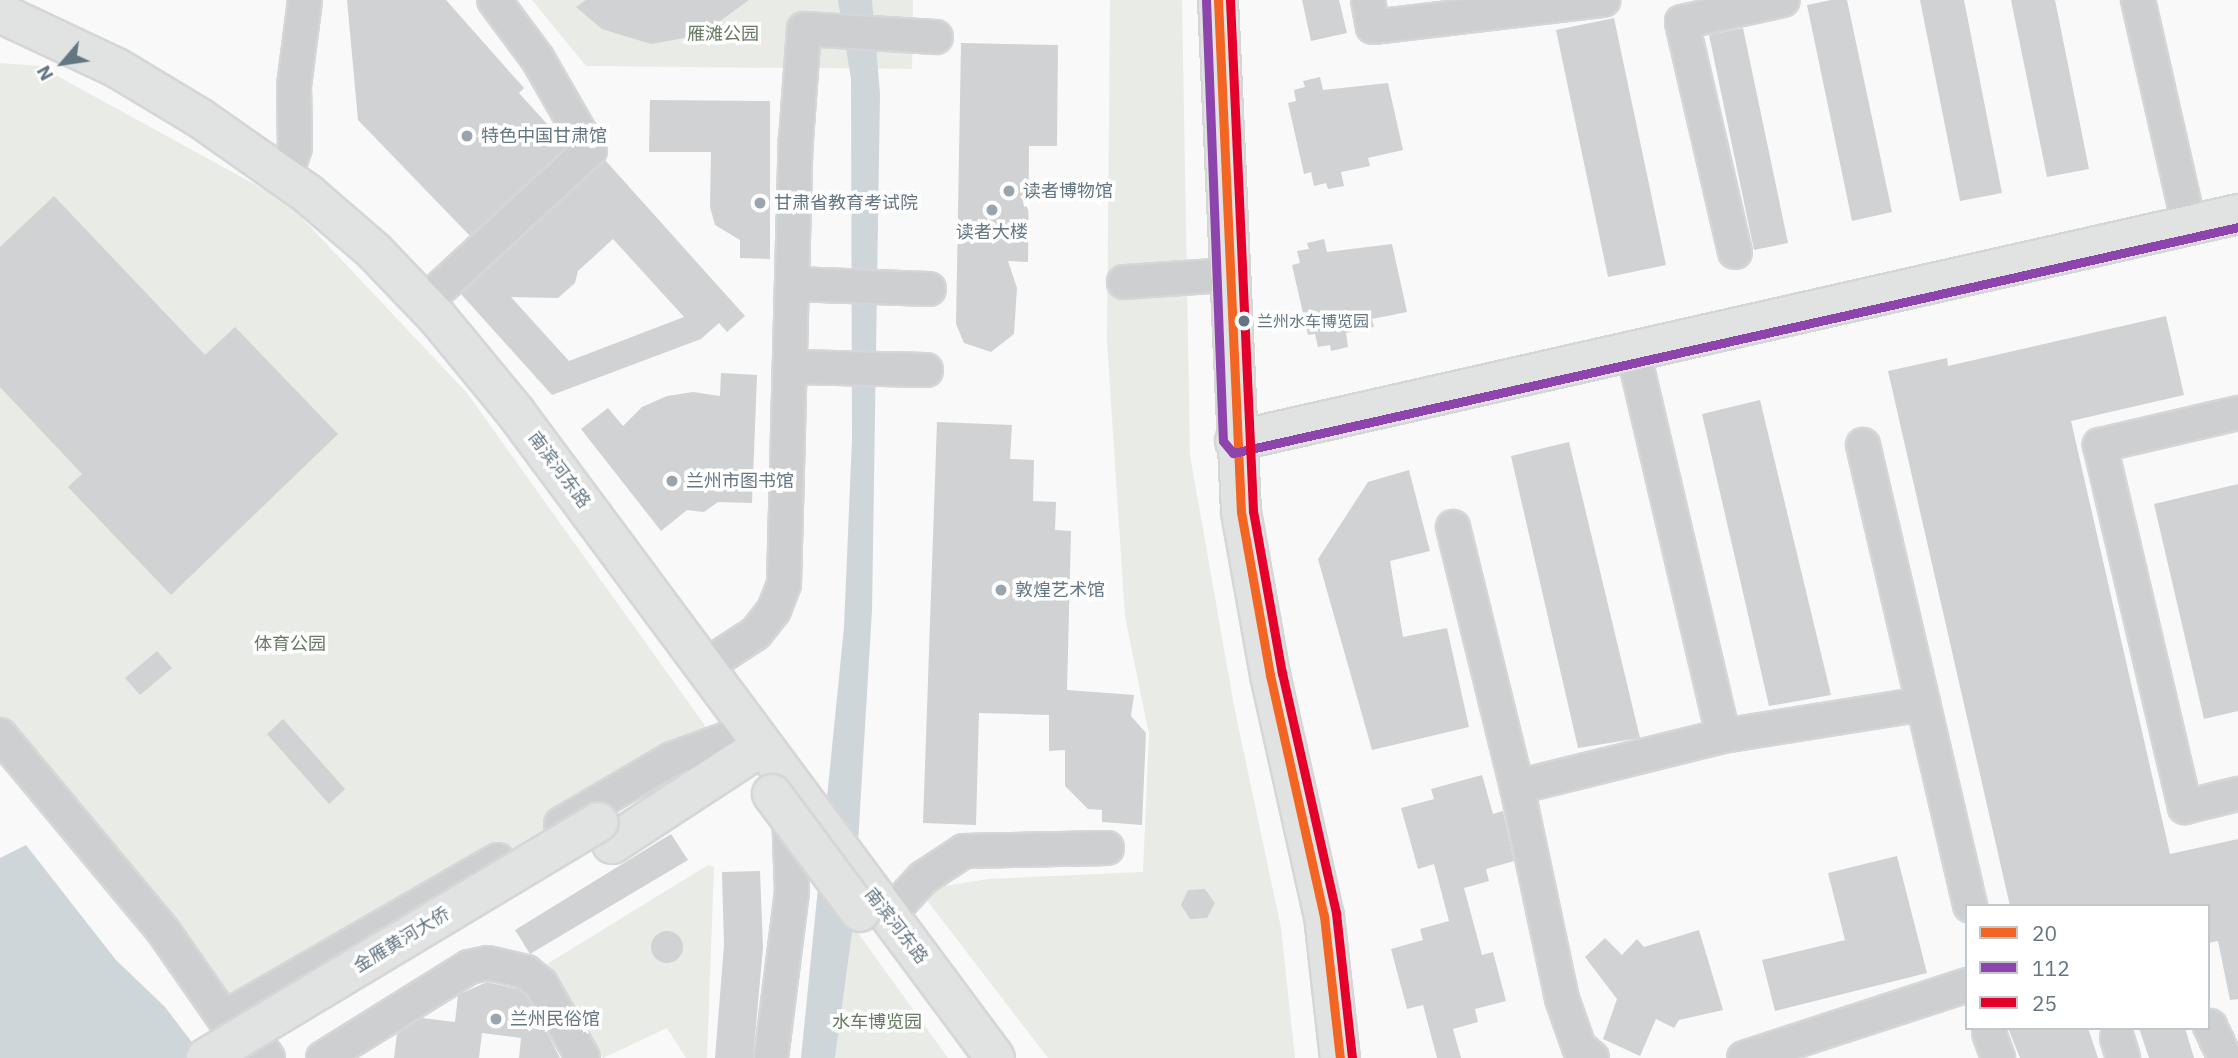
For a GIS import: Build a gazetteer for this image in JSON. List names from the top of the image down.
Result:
{
  "streets": {
    "main road": ["南滨河东路", "金雁黄河大侨"]
  },
  "parks": ["雁滩公园", "体育公园", "水车博览园"],
  "places": [
    "特色中国甘肃馆",
    "读者博物馆",
    "甘肃省教育考试院",
    "读者大楼",
    "兰州水车博览园",
    "兰州市图书馆",
    "敦煌艺术馆",
    "兰州民俗馆"
  ],
  "lines": ["transit line 20", "transit line 112", "transit line 25"],
  "legend": ["20", "112", "25"],
  "north": "bottom left"
}
